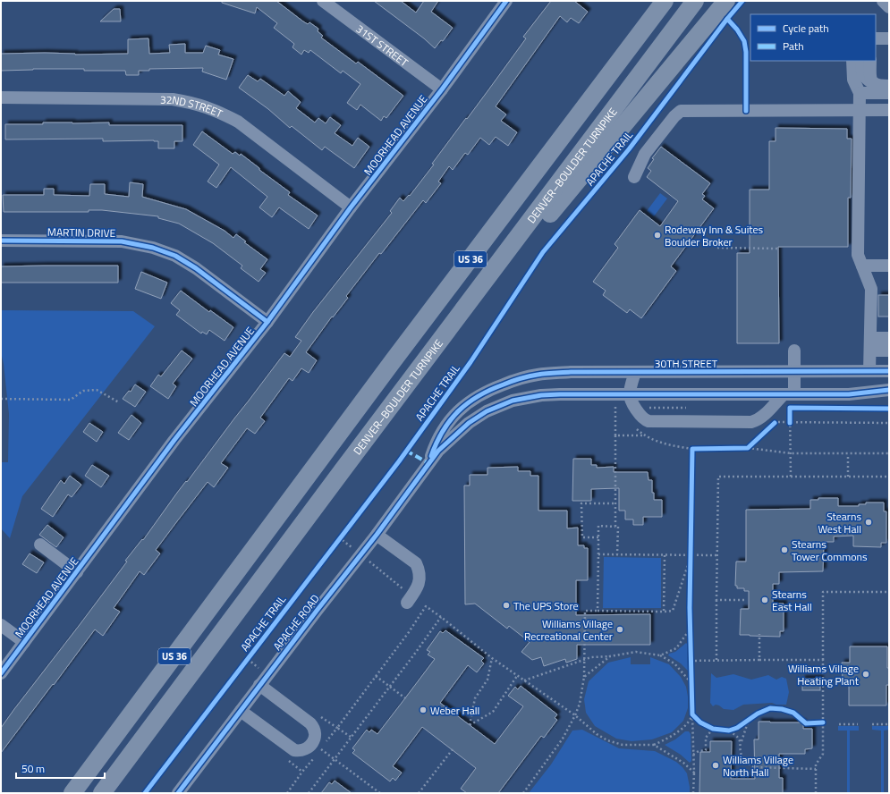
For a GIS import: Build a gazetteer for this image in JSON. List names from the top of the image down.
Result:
{
  "streets": {
    "highway": ["DENVER–BOULDER TURNPIKE", "US 36"],
    "street": [
      "31ST STREET",
      "32ND STREET",
      "MOORHEAD AVENUE",
      "MARTIN DRIVE",
      "30TH STREET",
      "APACHE ROAD"
    ],
    "cycle path": ["APACHE TRAIL"]
  },
  "crossings": [
    ["31ST STREET", "MOORHEAD AVENUE"],
    ["32ND STREET", "MOORHEAD AVENUE"],
    ["MOORHEAD AVENUE", "MARTIN DRIVE"],
    ["30TH STREET", "APACHE ROAD"]
  ],
  "places": [
    "Rodeway Inn & Suites Boulder Broker",
    "Stearns West Hall",
    "Stearns Tower Commons",
    "Stearns East Hall",
    "The UPS Store",
    "Williams Village Recreational Center",
    "Williams Village Heating Plant",
    "Weber Hall",
    "Williams Village North Hall"
  ],
  "legend": ["Cycle path", "Path"],
  "scale_bar": "50 m"
}
